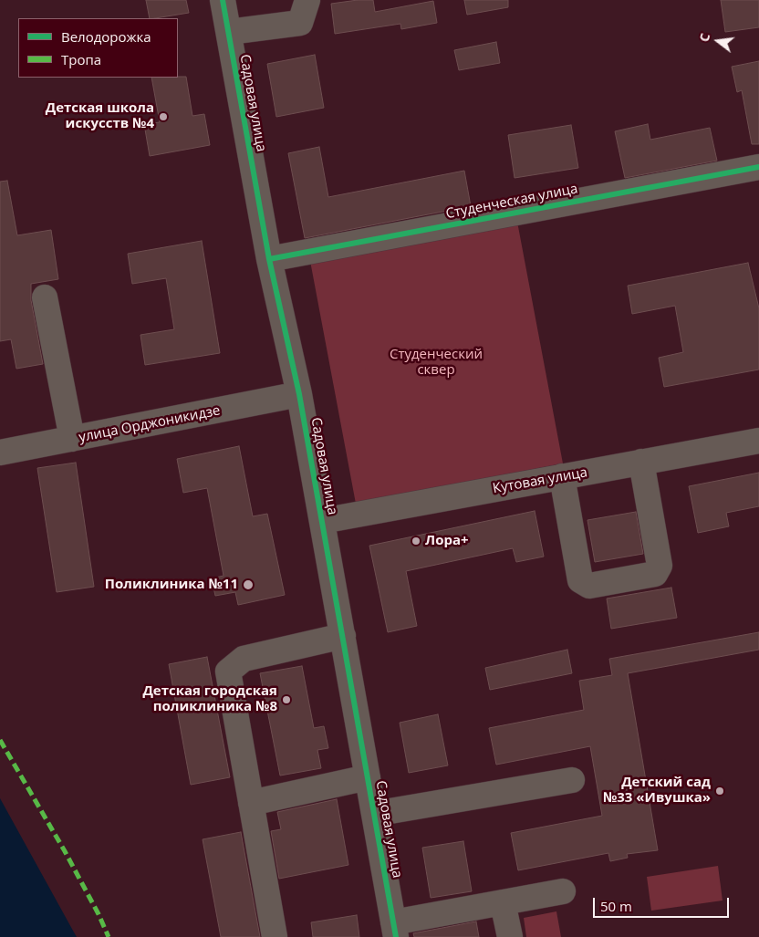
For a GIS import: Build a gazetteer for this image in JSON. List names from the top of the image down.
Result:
{
  "streets": {
    "street": [
      "Садовая улица",
      "Студенческая улица",
      "улица Орджоникидзе",
      "Кутовая улица"
    ]
  },
  "crossings": [
    ["Садовая улица", "Студенческая улица"],
    ["Садовая улица", "улица Орджоникидзе"],
    ["Садовая улица", "Кутовая улица"]
  ],
  "parks": ["Студенческий сквер"],
  "places": [
    "Детская школа искусств №4",
    "Лора+",
    "Поликлиника №11",
    "Детская городская поликлиника №8",
    "Детский сад №33 «Ивушка»"
  ],
  "legend": ["Велодорожка", "Тропа"],
  "scale_bar": "50 m",
  "north": "left"
}
